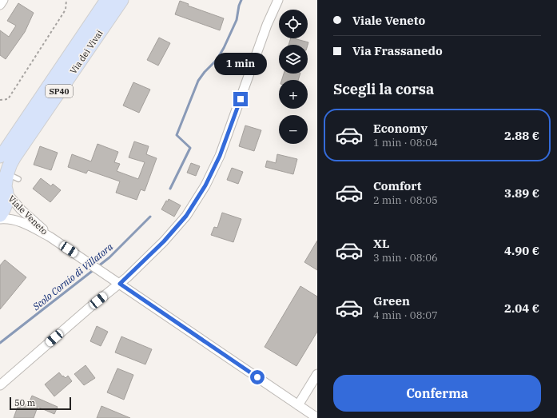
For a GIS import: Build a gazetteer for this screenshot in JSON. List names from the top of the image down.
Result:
{
  "streets": {
    "main road": ["Via dei Vivai", "SP40"],
    "street": ["Viale Veneto"]
  },
  "crossings": [
    ["Via dei Vivai", "SP40"],
    ["Via dei Vivai", "Viale Veneto"],
    ["SP40", "Viale Veneto"]
  ],
  "water": ["Scolo Cornio di Villatora"],
  "scale_bar": "50 m",
  "page": {
    "banner": ["Viale Veneto", "Via Frassanedo"],
    "map_buttons": ["+", "−"],
    "bubble": "1 min",
    "heading": "Scegli la corsa",
    "list": [
      {
        "name": "Economy",
        "note": "1 min · 08:04",
        "value": "2.88 €"
      },
      {
        "name": "Comfort",
        "note": "2 min · 08:05",
        "value": "3.89 €"
      },
      {
        "name": "XL",
        "note": "3 min · 08:06",
        "value": "4.90 €"
      },
      {
        "name": "Green",
        "note": "4 min · 08:07",
        "value": "2.04 €"
      }
    ],
    "buttons": "Conferma",
    "scale": "50 m"
  }
}
